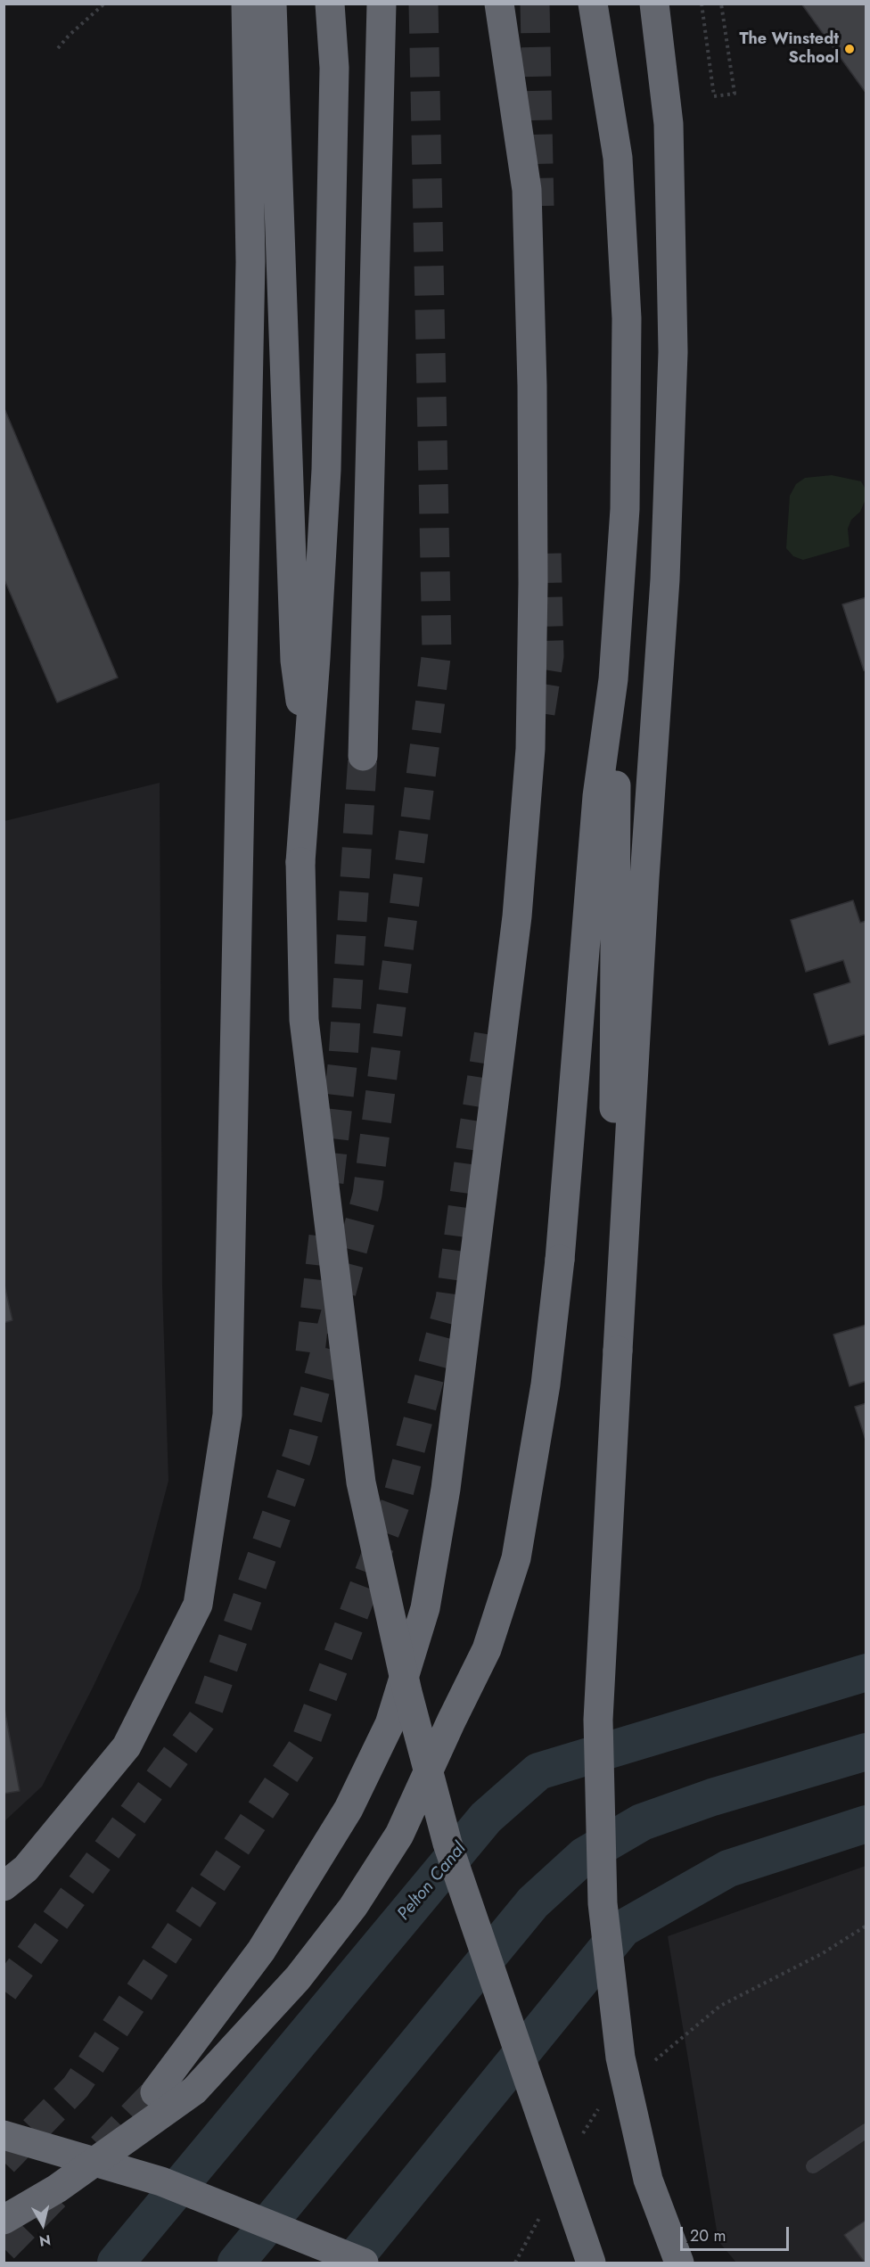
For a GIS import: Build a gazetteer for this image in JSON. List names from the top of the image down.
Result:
{
  "water": ["Pelton Canal"],
  "places": ["The Winstedt School"],
  "scale_bar": "20 m",
  "north": "bottom"
}
